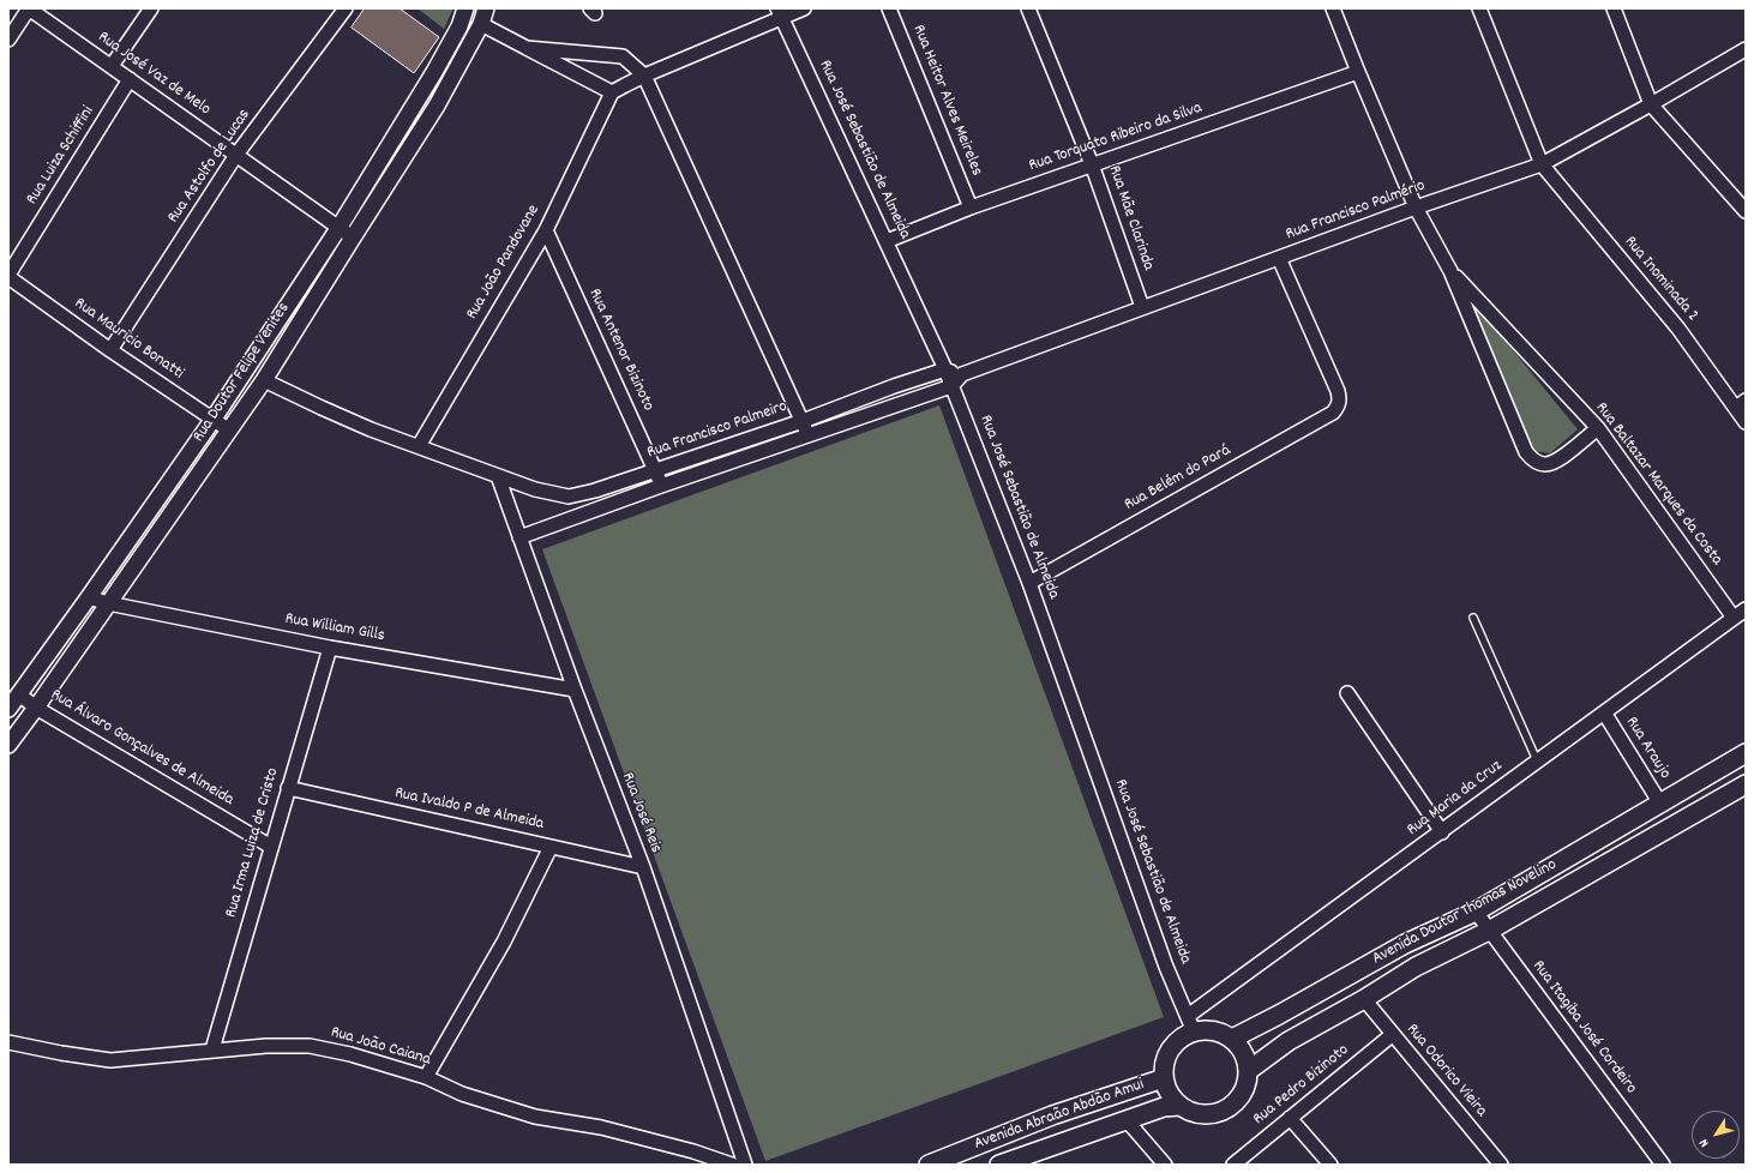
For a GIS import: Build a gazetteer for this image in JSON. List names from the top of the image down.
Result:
{
  "streets": {
    "main road": ["Avenida Doutor Thomas Novelino", "Avenida Abraão Abdão Amui"],
    "street": [
      "Rua José Vaz de Melo",
      "Rua Heitor Alves Meireles",
      "Rua Torquato Ribeiro da Silva",
      "Rua José Sebastião de Almeida",
      "Rua Luiza Schiffini",
      "Rua Astolfo de Lucas",
      "Rua Francisco Palmério",
      "Rua Mãe Clarinda",
      "Rua João Pandovane",
      "Rua Inominada 2",
      "Rua Mauricio Bonatti",
      "Rua Antenor Bizinoto",
      "Rua Doutor Felipe Venites",
      "Rua Francisco Palmeiro",
      "Rua Belém do Pará",
      "Rua Baltazar Marques da Costa",
      "Rua William Gills",
      "Rua Álvaro Gonçalves de Almeida",
      "Rua Araujo",
      "Rua Maria da Cruz",
      "Rua Ivaldo P de Almeida",
      "Rua José Reis",
      "Rua Irma Luiza de Cristo",
      "Rua Itagiba José Cordeiro",
      "Rua João Caiana",
      "Rua Odorico Vieira",
      "Rua Pedro Bizinoto"
    ]
  },
  "crossings": [
    ["Rua José Vaz de Melo", "Rua Luiza Schiffini"],
    ["Rua José Vaz de Melo", "Rua Astolfo de Lucas"],
    ["Rua José Vaz de Melo", "Rua Doutor Felipe Venites"],
    ["Rua Heitor Alves Meireles", "Rua Torquato Ribeiro da Silva"],
    ["Rua Torquato Ribeiro da Silva", "Rua José Sebastião de Almeida"],
    ["Rua Torquato Ribeiro da Silva", "Rua Mãe Clarinda"],
    ["Rua José Sebastião de Almeida", "Rua Francisco Palmeiro"],
    ["Rua José Sebastião de Almeida", "Rua Belém do Pará"],
    ["Rua José Sebastião de Almeida", "Rua Maria da Cruz"],
    ["Rua José Sebastião de Almeida", "Avenida Doutor Thomas Novelino"],
    ["Rua José Sebastião de Almeida", "Avenida Abraão Abdão Amui"],
    ["Rua Luiza Schiffini", "Rua Mauricio Bonatti"],
    ["Rua Astolfo de Lucas", "Rua Mauricio Bonatti"],
    ["Rua Francisco Palmério", "Rua Mãe Clarinda"],
    ["Rua Francisco Palmério", "Rua Inominada 2"],
    ["Rua Francisco Palmério", "Rua Belém do Pará"],
    ["Rua João Pandovane", "Rua Antenor Bizinoto"],
    ["Rua João Pandovane", "Rua Francisco Palmeiro"],
    ["Rua Mauricio Bonatti", "Rua Doutor Felipe Venites"],
    ["Rua Antenor Bizinoto", "Rua Francisco Palmeiro"],
    ["Rua Doutor Felipe Venites", "Rua Francisco Palmeiro"],
    ["Rua Doutor Felipe Venites", "Rua William Gills"],
    ["Rua Doutor Felipe Venites", "Rua Álvaro Gonçalves de Almeida"],
    ["Rua Francisco Palmeiro", "Rua José Reis"],
    ["Rua Baltazar Marques da Costa", "Rua Maria da Cruz"],
    ["Rua William Gills", "Rua José Reis"],
    ["Rua William Gills", "Rua Irma Luiza de Cristo"],
    ["Rua Álvaro Gonçalves de Almeida", "Rua Irma Luiza de Cristo"],
    ["Rua Araujo", "Rua Maria da Cruz"],
    ["Rua Araujo", "Avenida Doutor Thomas Novelino"],
    ["Rua Maria da Cruz", "Avenida Doutor Thomas Novelino"],
    ["Rua Maria da Cruz", "Avenida Abraão Abdão Amui"],
    ["Rua Ivaldo P de Almeida", "Rua José Reis"],
    ["Rua Ivaldo P de Almeida", "Rua Irma Luiza de Cristo"],
    ["Rua Irma Luiza de Cristo", "Rua João Caiana"],
    ["Avenida Doutor Thomas Novelino", "Rua Itagiba José Cordeiro"],
    ["Avenida Doutor Thomas Novelino", "Rua Odorico Vieira"],
    ["Avenida Doutor Thomas Novelino", "Avenida Abraão Abdão Amui"],
    ["Rua Odorico Vieira", "Rua Pedro Bizinoto"]
  ],
  "north": "bottom left"
}
